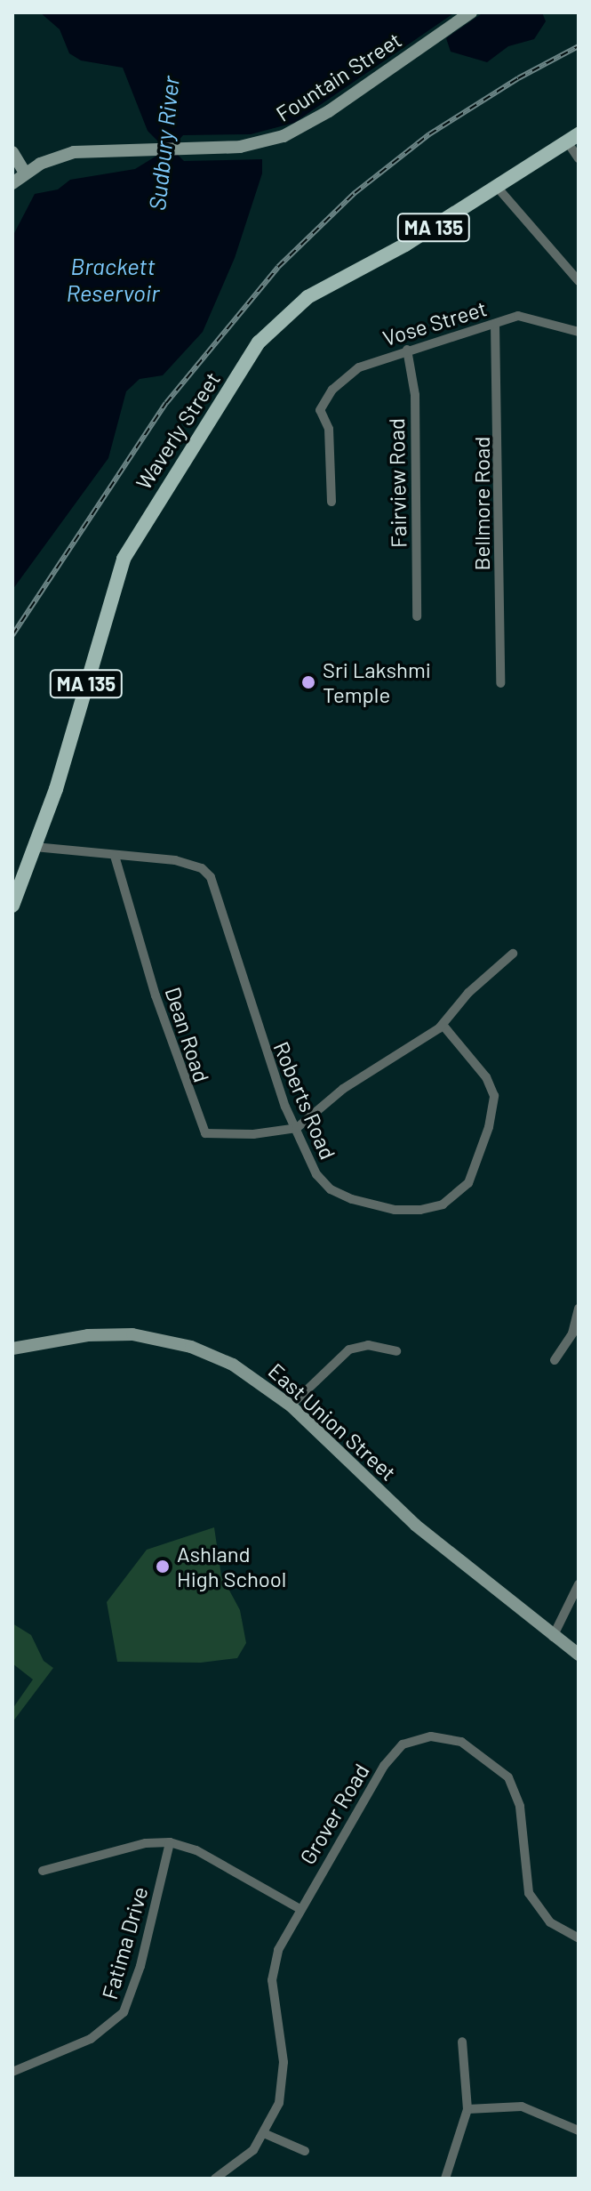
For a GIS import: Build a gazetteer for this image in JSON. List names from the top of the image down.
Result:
{
  "streets": {
    "main road": ["MA 135", "Waverly Street"],
    "street": [
      "Fountain Street",
      "Vose Street",
      "Fairview Road",
      "Bellmore Road",
      "Dean Road",
      "Roberts Road",
      "East Union Street",
      "Grover Road",
      "Fatima Drive"
    ]
  },
  "crossings": [
    ["Vose Street", "Fairview Road"],
    ["Vose Street", "Bellmore Road"],
    ["Waverly Street", "Roberts Road"],
    ["Dean Road", "Roberts Road"]
  ],
  "water": ["Sudbury River", "Brackett Reservoir"],
  "places": ["Sri Lakshmi Temple", "Ashland High School"]
}
